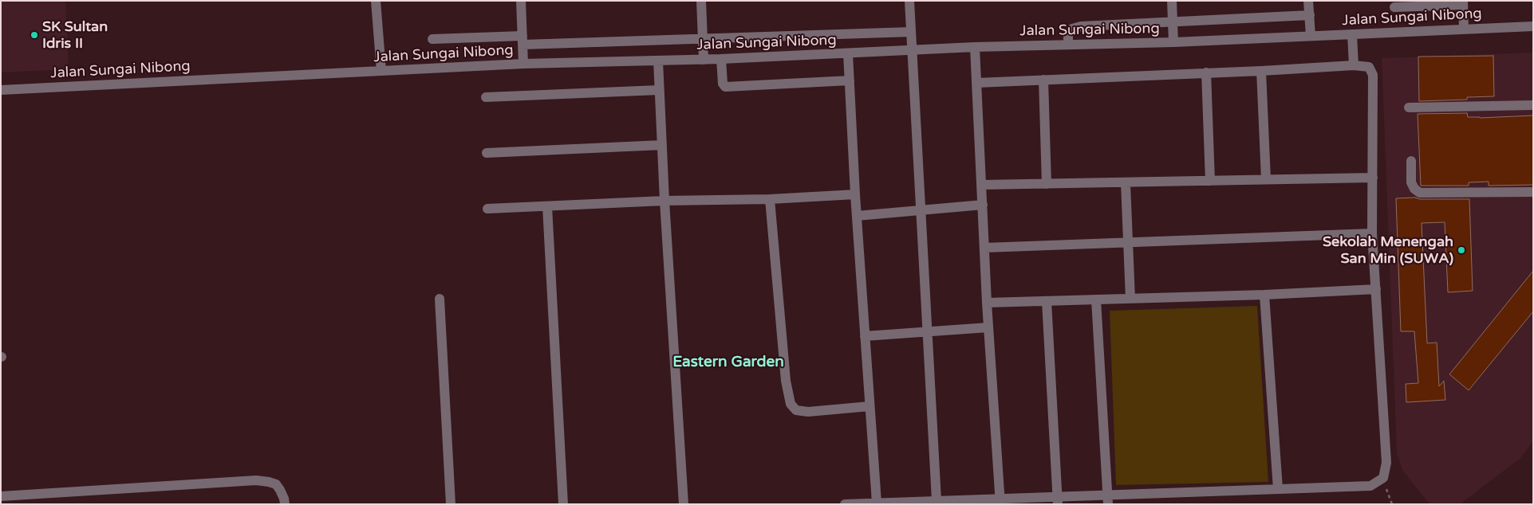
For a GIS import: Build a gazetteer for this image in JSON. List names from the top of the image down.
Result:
{
  "streets": {
    "street": ["Jalan Sungai Nibong"]
  },
  "districts": ["Eastern Garden"],
  "places": ["SK Sultan Idris II", "Sekolah Menengah San Min (SUWA)"]
}
